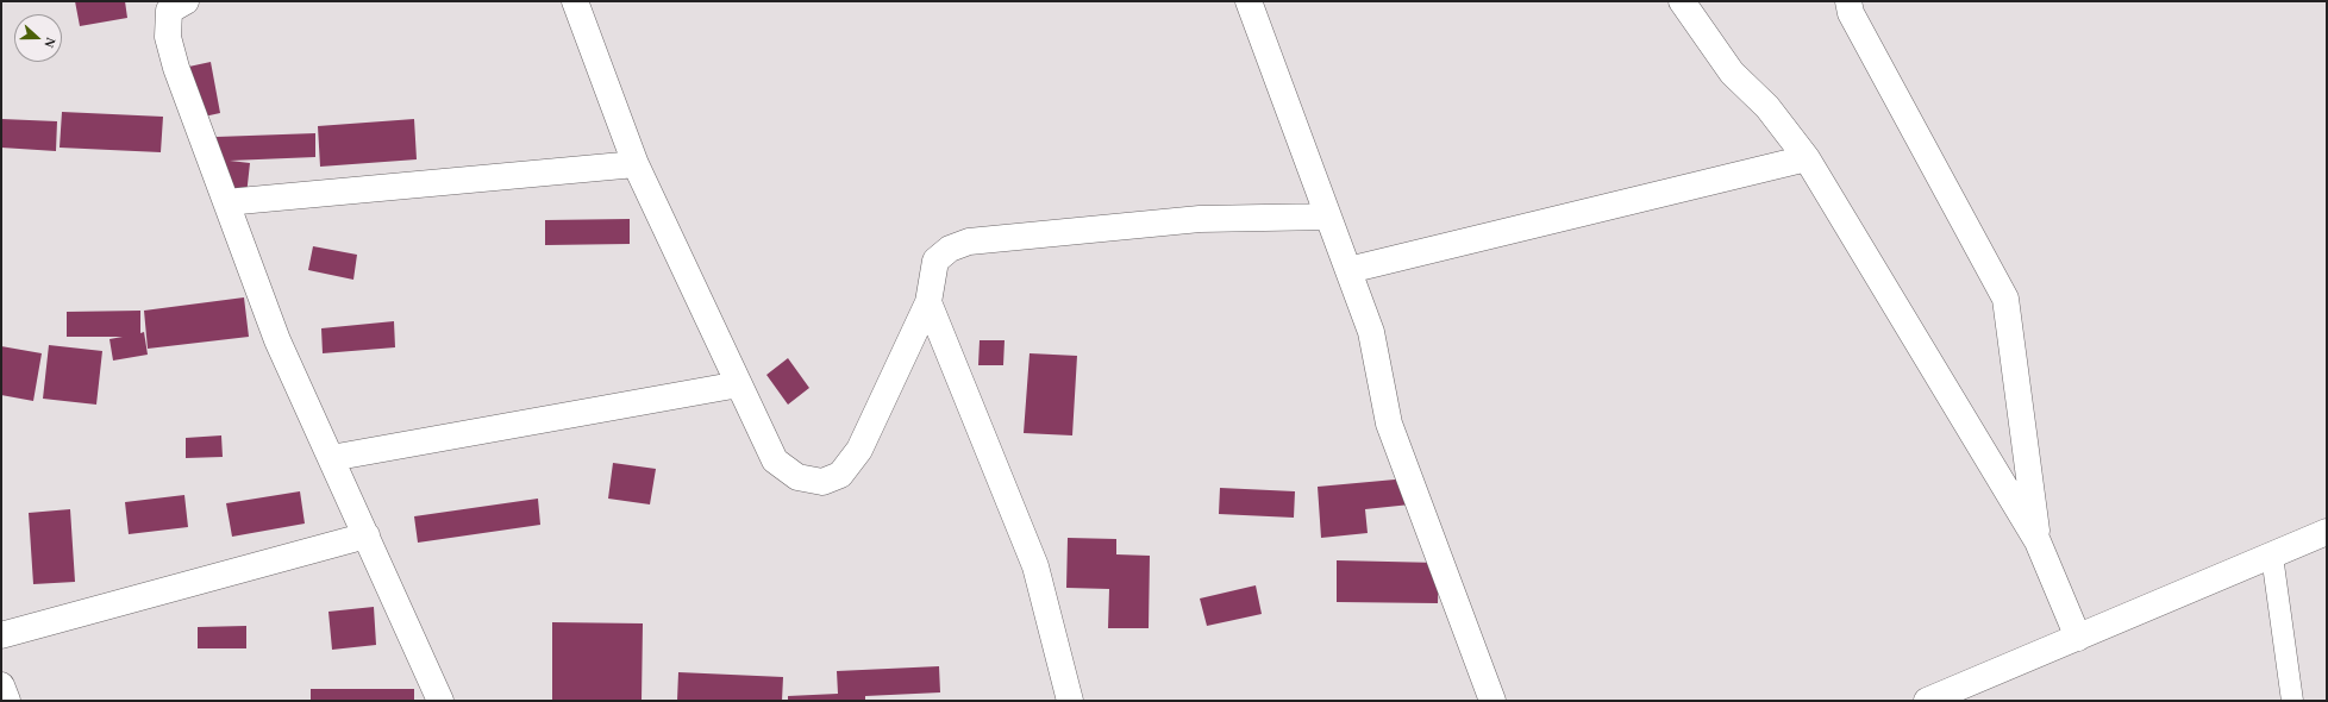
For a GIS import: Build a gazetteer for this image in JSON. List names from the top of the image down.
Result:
{
  "north": "right"
}
